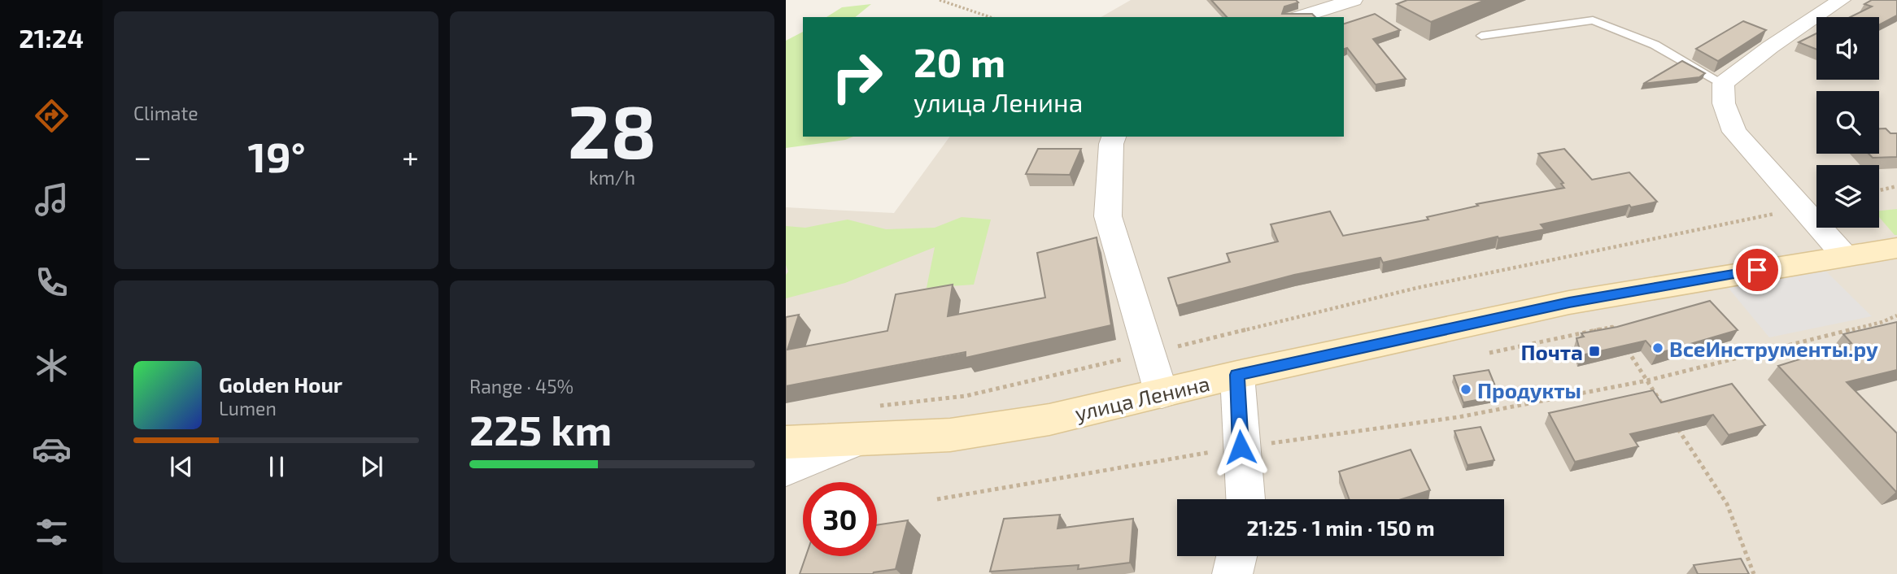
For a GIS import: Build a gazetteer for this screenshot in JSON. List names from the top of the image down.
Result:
{
  "streets": {
    "main road": ["улица Ленина"]
  },
  "places": {
    "other": ["ВсеИнструменты.ру", "Продукты"],
    "transit": ["Почта"]
  },
  "page": {
    "tabs": "21:24",
    "tile": [
      "Climate",
      ["28", "km/h"],
      ["Range · 45%", "225 km"]
    ],
    "turn": ["20 m", "улица Ленина"],
    "heat": ["−", "19°", "+"],
    "song": ["Golden Hour", "Lumen"],
    "limit": "30",
    "trip": "21:25 · 1 min · 150 m"
  }
}
